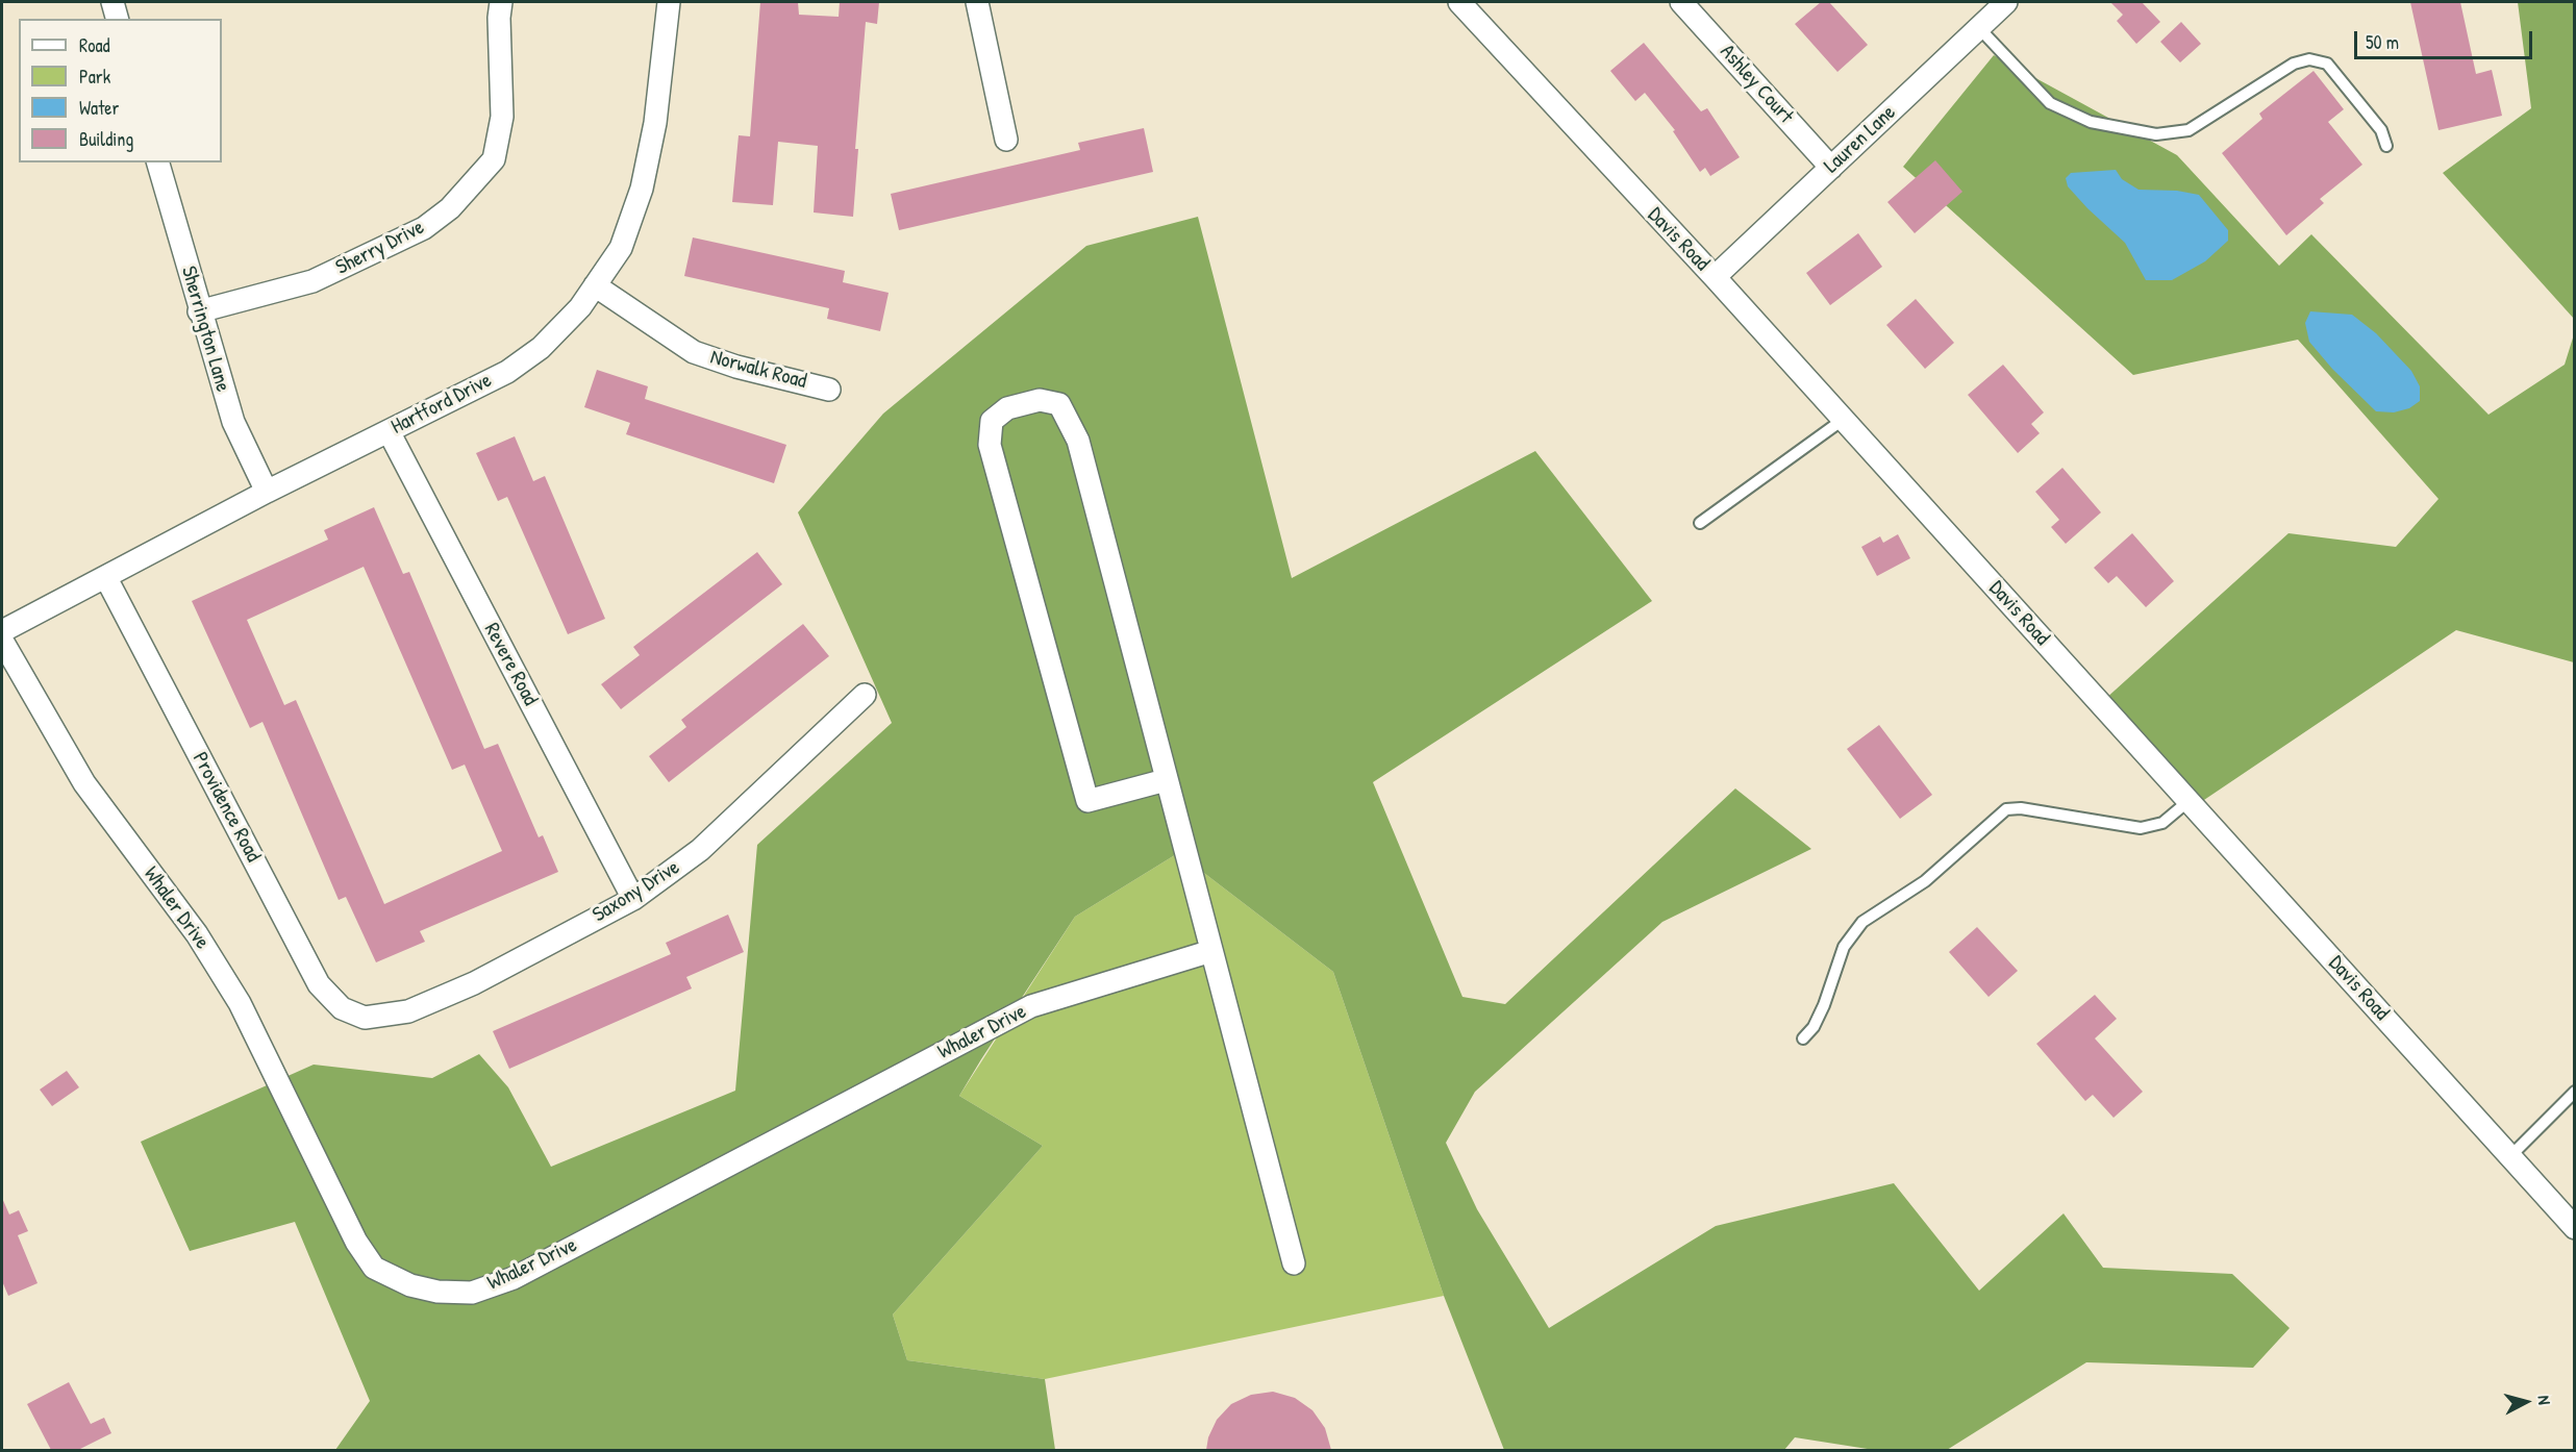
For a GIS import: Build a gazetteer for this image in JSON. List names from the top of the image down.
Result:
{
  "streets": {
    "street": [
      "Ashley Court",
      "Lauren Lane",
      "Davis Road",
      "Sherry Drive",
      "Sherrington Lane",
      "Norwalk Road",
      "Hartford Drive",
      "Revere Road",
      "Providence Road",
      "Saxony Drive",
      "Whaler Drive"
    ]
  },
  "crossings": [
    ["Ashley Court", "Lauren Lane"],
    ["Lauren Lane", "Davis Road"],
    ["Sherry Drive", "Sherrington Lane"],
    ["Sherrington Lane", "Hartford Drive"],
    ["Norwalk Road", "Hartford Drive"],
    ["Hartford Drive", "Revere Road"],
    ["Hartford Drive", "Providence Road"],
    ["Revere Road", "Saxony Drive"],
    ["Providence Road", "Saxony Drive"]
  ],
  "legend": [
    "Road",
    "Park",
    "Water",
    "Building"
  ],
  "scale_bar": "50 m",
  "north": "right"
}
